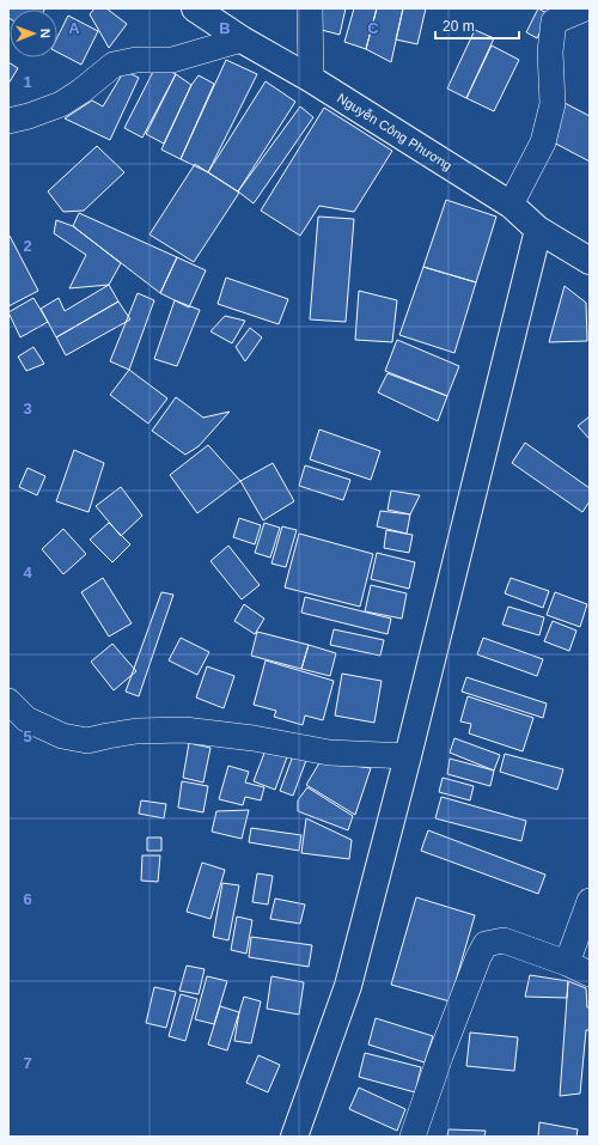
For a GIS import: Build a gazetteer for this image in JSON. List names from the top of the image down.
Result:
{
  "streets": {
    "street": ["Nguyễn Công Phương"]
  },
  "scale_bar": "20 m",
  "north": "right",
  "grid": {
    "columns": ["A", "B", "C"],
    "rows": [
      "1",
      "2",
      "3",
      "4",
      "5",
      "6",
      "7"
    ]
  }
}
